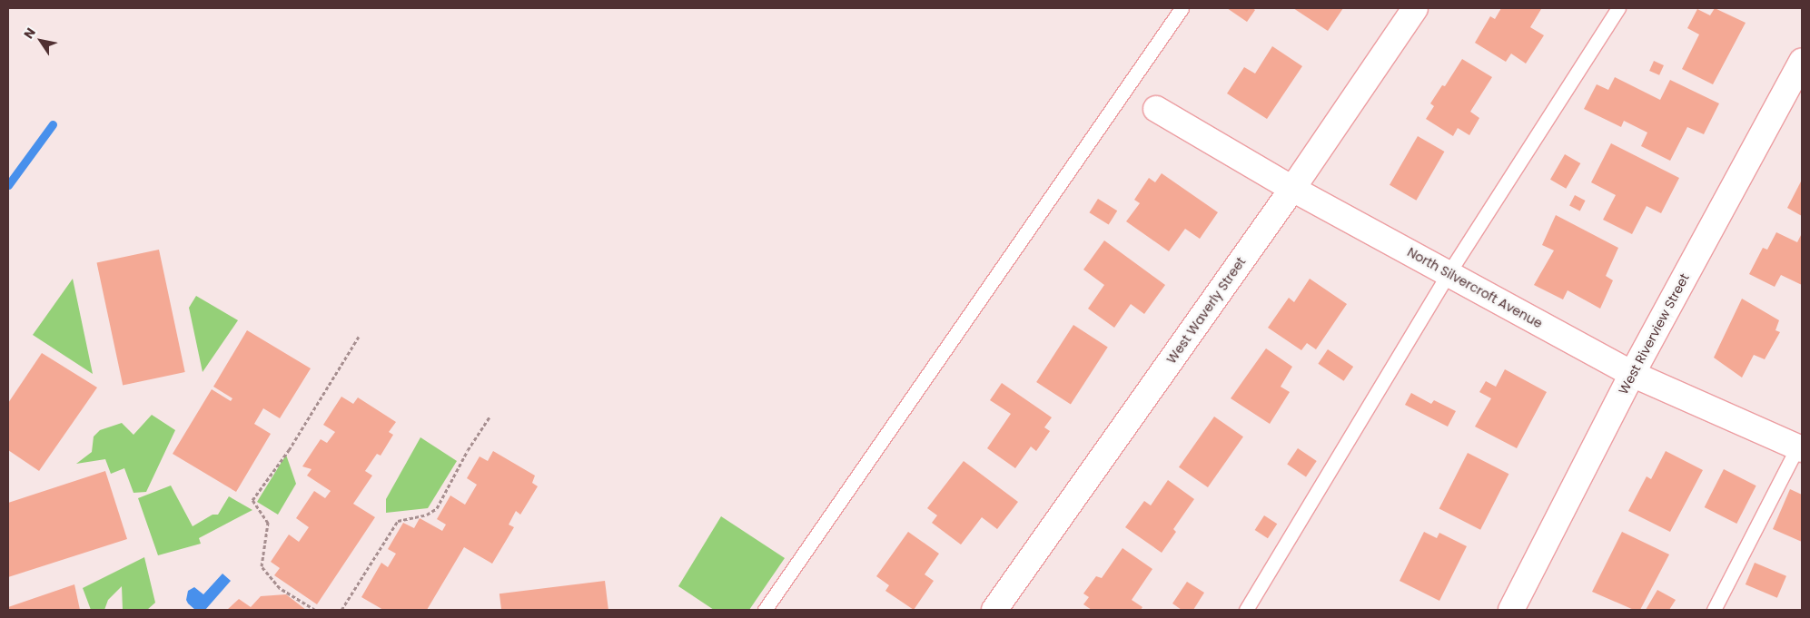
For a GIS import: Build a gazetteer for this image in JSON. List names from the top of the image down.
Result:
{
  "streets": {
    "street": ["North Silvercroft Avenue", "West Waverly Street", "West Riverview Street"]
  },
  "crossings": [
    ["North Silvercroft Avenue", "West Waverly Street"],
    ["North Silvercroft Avenue", "West Riverview Street"]
  ],
  "north": "top left"
}
